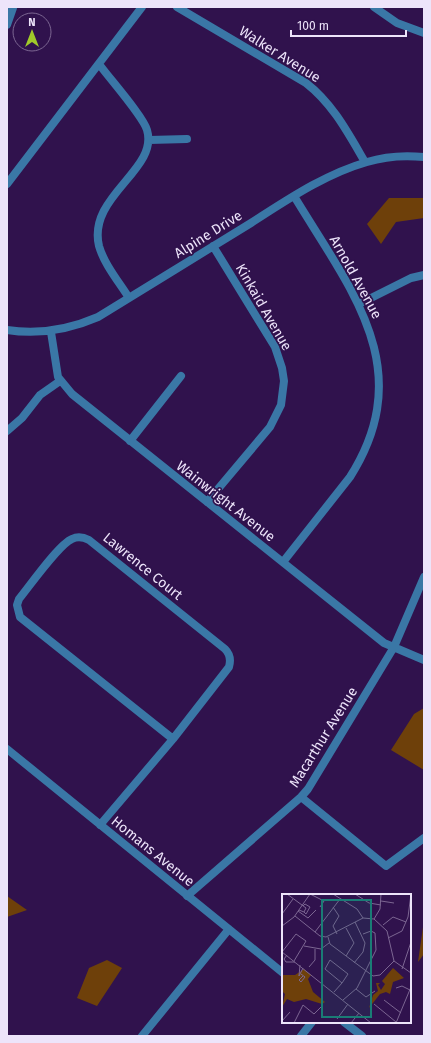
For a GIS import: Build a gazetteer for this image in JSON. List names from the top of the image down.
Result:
{
  "streets": {
    "street": [
      "Walker Avenue",
      "Alpine Drive",
      "Arnold Avenue",
      "Kinkaid Avenue",
      "Wainwright Avenue",
      "Lawrence Court",
      "Macarthur Avenue",
      "Homans Avenue"
    ]
  },
  "crossings": [
    ["Walker Avenue", "Alpine Drive"],
    ["Alpine Drive", "Arnold Avenue"],
    ["Alpine Drive", "Kinkaid Avenue"],
    ["Alpine Drive", "Wainwright Avenue"],
    ["Arnold Avenue", "Wainwright Avenue"],
    ["Kinkaid Avenue", "Wainwright Avenue"],
    ["Wainwright Avenue", "Macarthur Avenue"],
    ["Lawrence Court", "Homans Avenue"],
    ["Macarthur Avenue", "Homans Avenue"]
  ],
  "scale_bar": "100 m",
  "north": "top"
}
